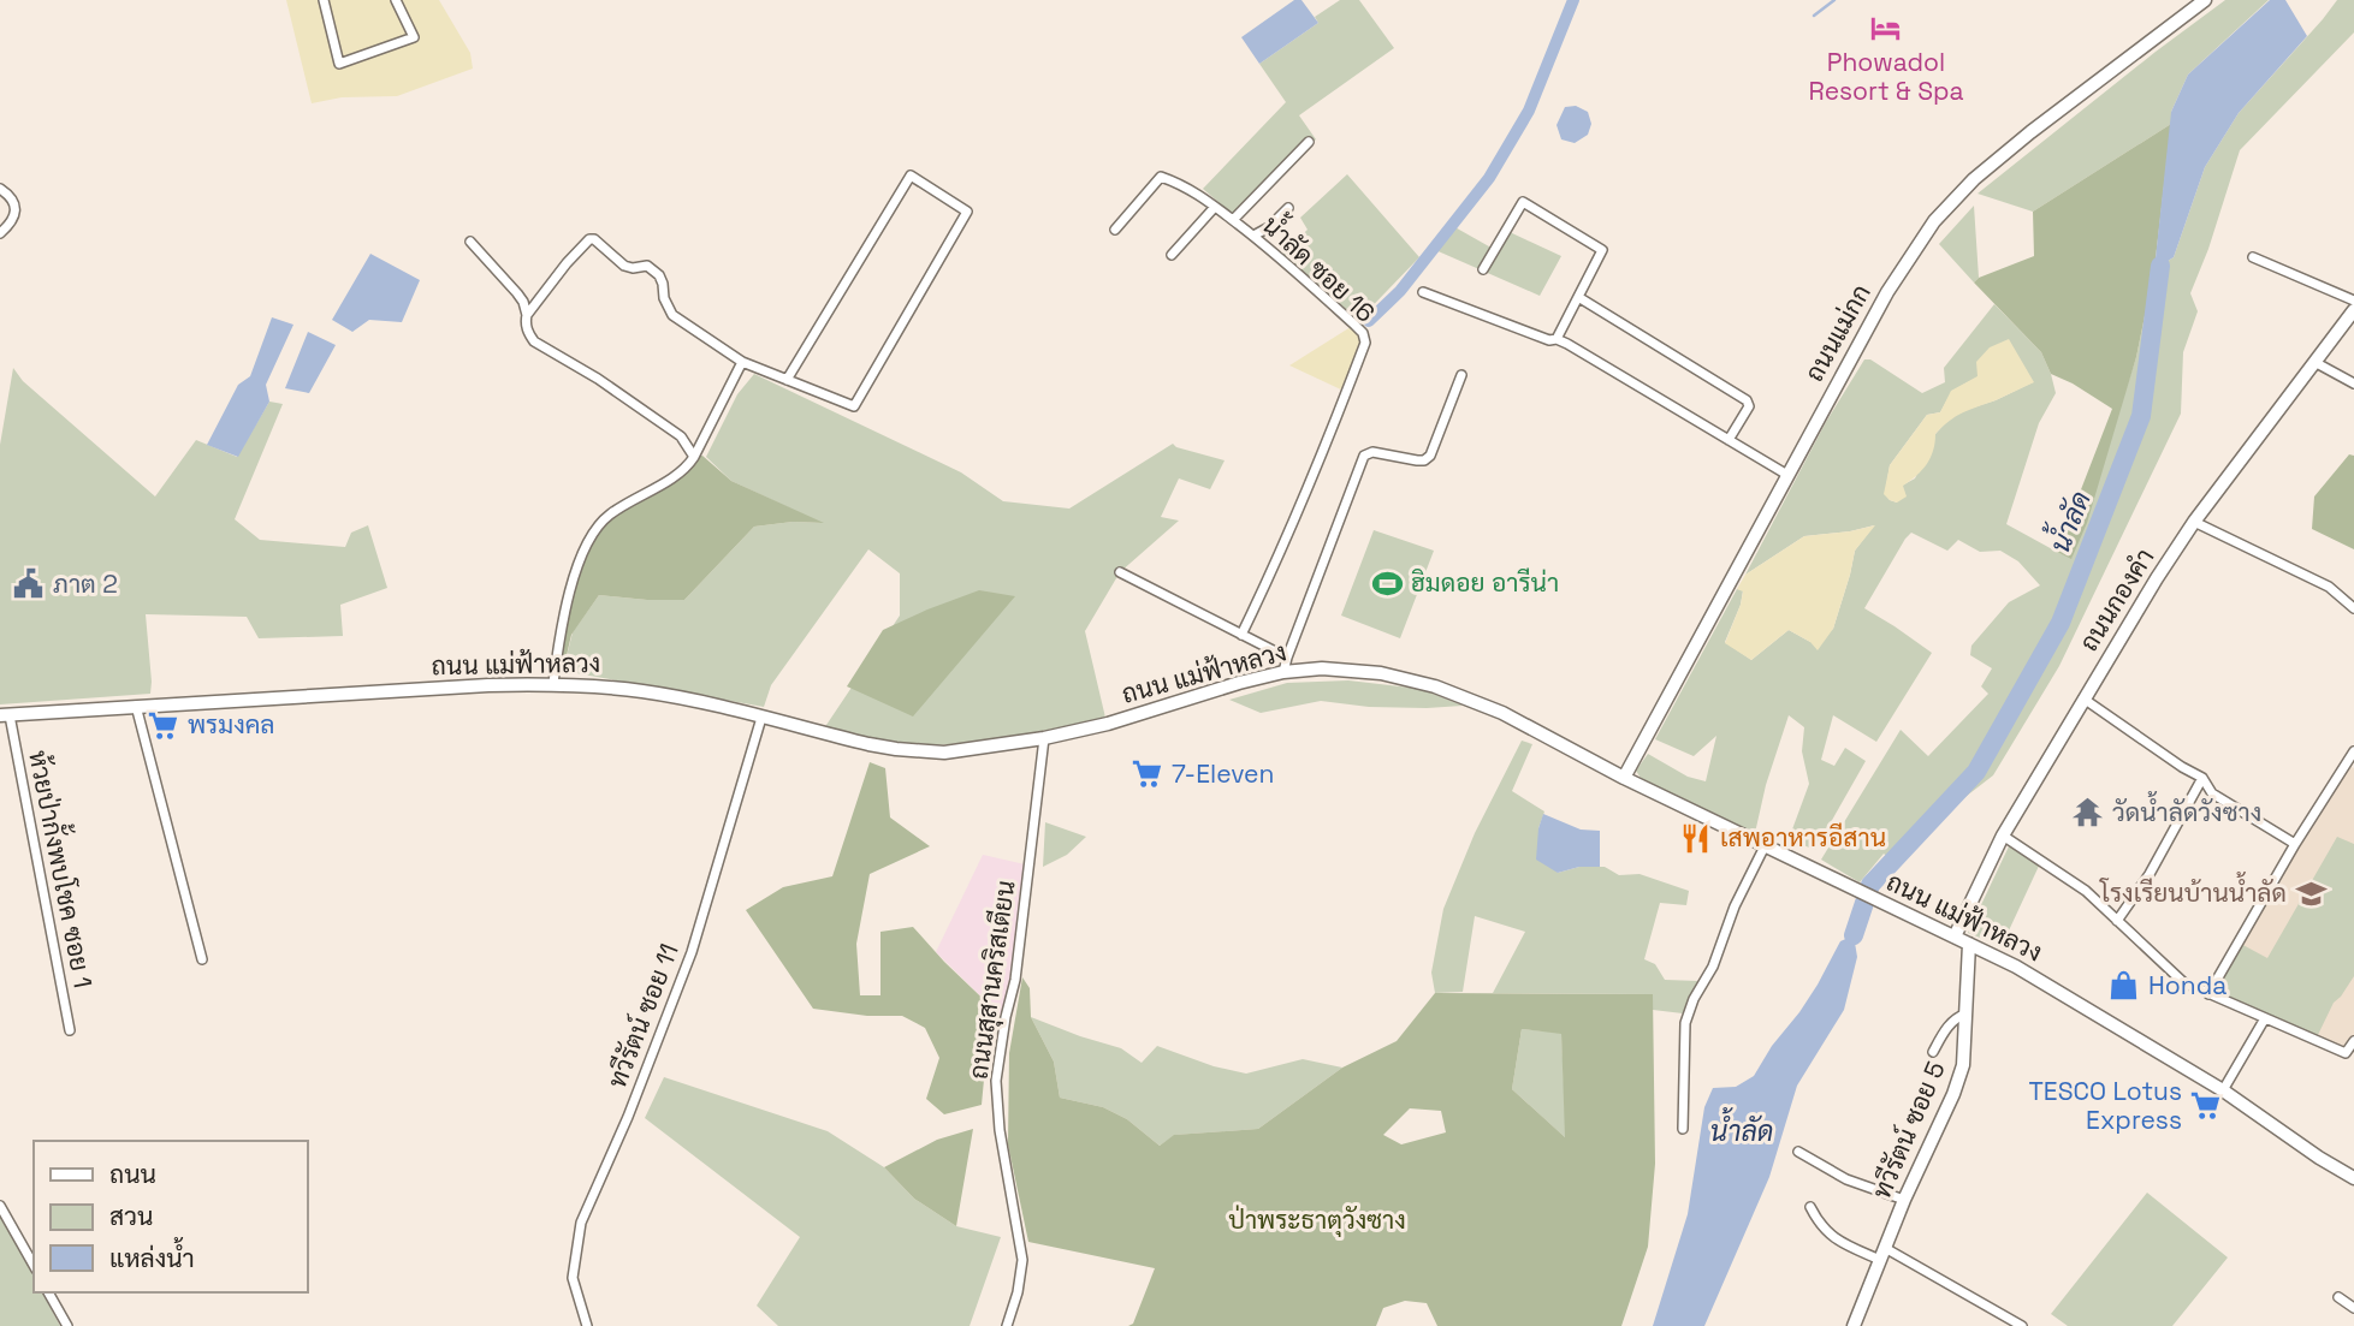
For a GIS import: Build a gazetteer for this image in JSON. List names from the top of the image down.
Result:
{
  "streets": {
    "street": [
      "น้ำลัด ซอย 16",
      "ถนนแม่กก",
      "ถนนกองคำ",
      "ถนน แม่ฟ้าหลวง",
      "ห้วยป่ากั้งพบโชค ซอย 1",
      "ถนนสุสานคริสเตียน",
      "ทวีรัตน์ ซอย 11",
      "ทวีรัตน์ ซอย 5"
    ]
  },
  "crossings": [
    ["ถนนแม่กก", "ถนน แม่ฟ้าหลวง"],
    ["ถนนกองคำ", "ถนน แม่ฟ้าหลวง"],
    ["ถนน แม่ฟ้าหลวง", "ห้วยป่ากั้งพบโชค ซอย 1"],
    ["ถนน แม่ฟ้าหลวง", "ถนนสุสานคริสเตียน"],
    ["ถนน แม่ฟ้าหลวง", "ทวีรัตน์ ซอย 11"],
    ["ถนน แม่ฟ้าหลวง", "ทวีรัตน์ ซอย 5"]
  ],
  "water": ["น้ำลัด"],
  "parks": ["ป่าพระธาตุวังซาง"],
  "places": {
    "hotel": ["Phowadol Resort & Spa"],
    "sports": ["ฮิมดอย อารีน่า"],
    "public building": ["ภาต 2"],
    "supermarket": ["พรมงคล", "7-Eleven", "TESCO Lotus Express"],
    "temple": ["วัดน้ำลัดวังซาง"],
    "restaurant": ["เสพอาหารอีสาน"],
    "school or university": ["โรงเรียนบ้านน้ำลัด"],
    "shop": ["Honda"]
  },
  "legend": ["ถนน", "สวน", "แหล่งน้ำ"]
}
